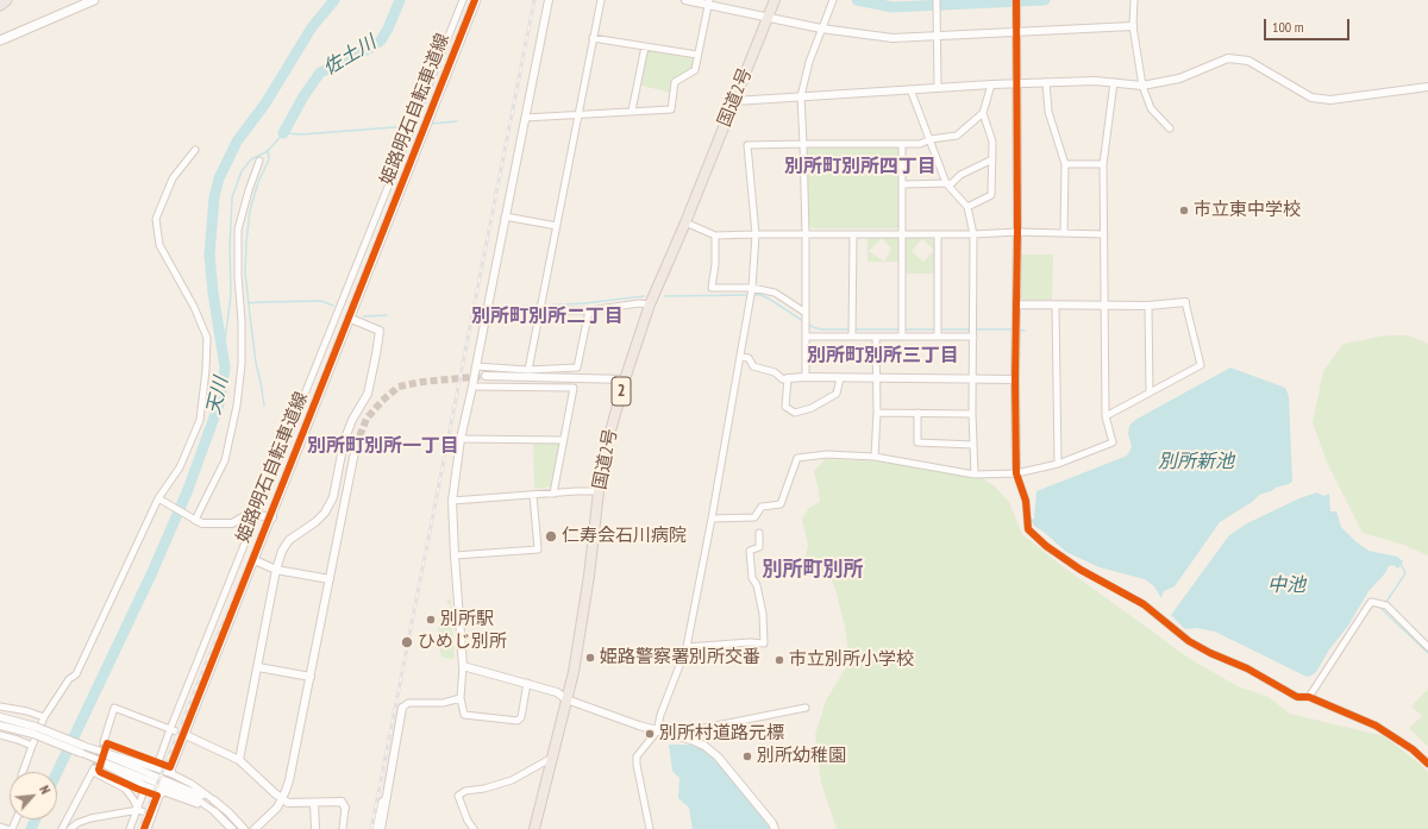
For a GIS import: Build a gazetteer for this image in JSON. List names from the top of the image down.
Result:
{
  "streets": {
    "highway": ["国道2号", "2"],
    "cycle path": ["姫路明石自転車道線"]
  },
  "districts": [
    "別所町別所四丁目",
    "別所町別所二丁目",
    "別所町別所三丁目",
    "別所町別所一丁目",
    "別所町別所"
  ],
  "water": [
    "佐土川",
    "天川",
    "別所新池",
    "中池"
  ],
  "places": [
    "市立東中学校",
    "仁寿会石川病院",
    "別所駅",
    "ひめじ別所",
    "姫路警察署別所交番",
    "市立別所小学校",
    "別所村道路元標",
    "別所幼稚園"
  ],
  "scale_bar": "100 m",
  "north": "top right"
}
